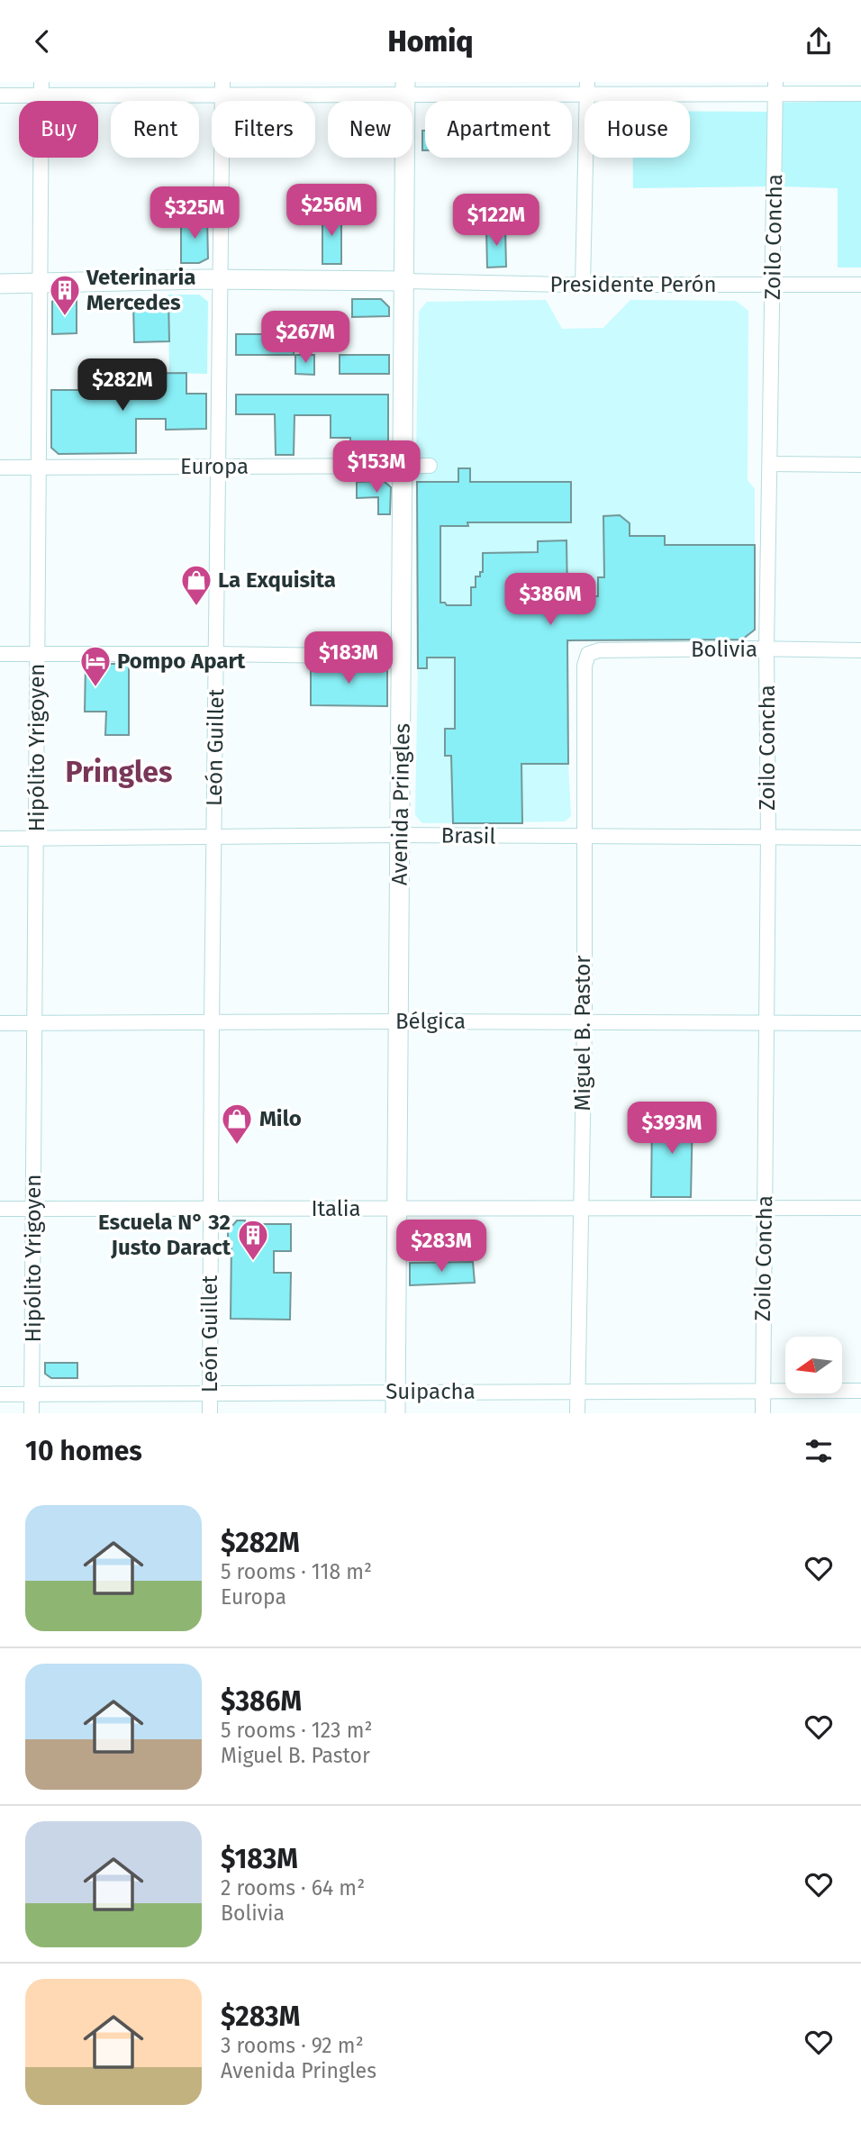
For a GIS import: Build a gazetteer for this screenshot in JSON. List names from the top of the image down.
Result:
{
  "streets": {
    "main road": ["Avenida Pringles"],
    "street": [
      "Zoilo Concha",
      "Presidente Perón",
      "Europa",
      "Bolivia",
      "Hipólito Yrigoyen",
      "León Guillet",
      "Brasil",
      "Bélgica",
      "Miguel B. Pastor",
      "Italia",
      "Suipacha"
    ]
  },
  "crossings": [
    ["Zoilo Concha", "Presidente Perón"],
    ["Zoilo Concha", "Bolivia"],
    ["Zoilo Concha", "Brasil"],
    ["Zoilo Concha", "Bélgica"],
    ["Zoilo Concha", "Italia"],
    ["Zoilo Concha", "Suipacha"],
    ["Presidente Perón", "Avenida Pringles"],
    ["Europa", "Hipólito Yrigoyen"],
    ["Europa", "León Guillet"],
    ["Europa", "Avenida Pringles"],
    ["Bolivia", "Miguel B. Pastor"],
    ["Hipólito Yrigoyen", "Brasil"],
    ["Hipólito Yrigoyen", "Bélgica"],
    ["Hipólito Yrigoyen", "Italia"],
    ["Hipólito Yrigoyen", "Suipacha"],
    ["León Guillet", "Brasil"],
    ["León Guillet", "Bélgica"],
    ["León Guillet", "Italia"],
    ["León Guillet", "Suipacha"],
    ["Avenida Pringles", "Brasil"],
    ["Avenida Pringles", "Bélgica"],
    ["Avenida Pringles", "Italia"],
    ["Avenida Pringles", "Suipacha"],
    ["Brasil", "Miguel B. Pastor"],
    ["Bélgica", "Miguel B. Pastor"],
    ["Miguel B. Pastor", "Italia"],
    ["Miguel B. Pastor", "Suipacha"]
  ],
  "districts": ["Pringles"],
  "places": {
    "building": ["Veterinaria Mercedes", "Escuela N° 32 Justo Daract"],
    "shop": ["La Exquisita", "Milo"],
    "hotel": ["Pompo Apart"]
  },
  "north": "left",
  "page": {
    "header": "Homiq",
    "chip": [
      "Buy",
      "Rent",
      "Filters",
      "New",
      "Apartment",
      "House"
    ],
    "price": [
      "$256M",
      "$325M",
      "$122M",
      "$267M",
      "$282M",
      "$153M",
      "$386M",
      "$183M",
      "$393M",
      "$283M"
    ],
    "heading": "10 homes",
    "list": [
      {
        "name": "$282M",
        "note": "5 rooms · 118 m² · Europa"
      },
      {
        "name": "$386M",
        "note": "5 rooms · 123 m² · Miguel B. Pastor"
      },
      {
        "name": "$183M",
        "note": "2 rooms · 64 m² · Bolivia"
      },
      {
        "name": "$283M",
        "note": "3 rooms · 92 m² · Avenida Pringles"
      }
    ]
  }
}
